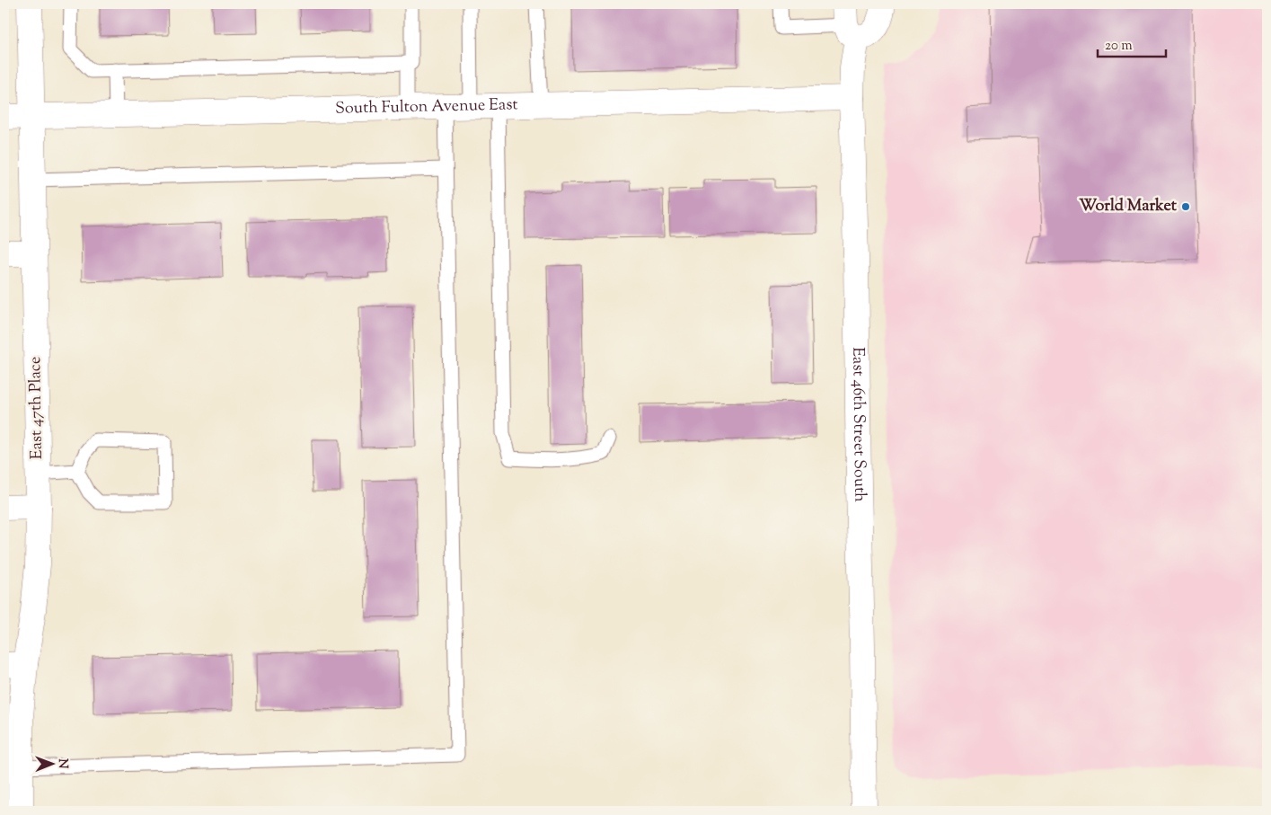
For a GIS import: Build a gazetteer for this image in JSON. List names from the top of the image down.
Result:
{
  "streets": {
    "street": ["South Fulton Avenue East", "East 47th Place", "East 46th Street South"]
  },
  "crossings": [
    ["South Fulton Avenue East", "East 47th Place"],
    ["South Fulton Avenue East", "East 46th Street South"]
  ],
  "places": ["World Market"],
  "scale_bar": "20 m",
  "north": "right"
}
